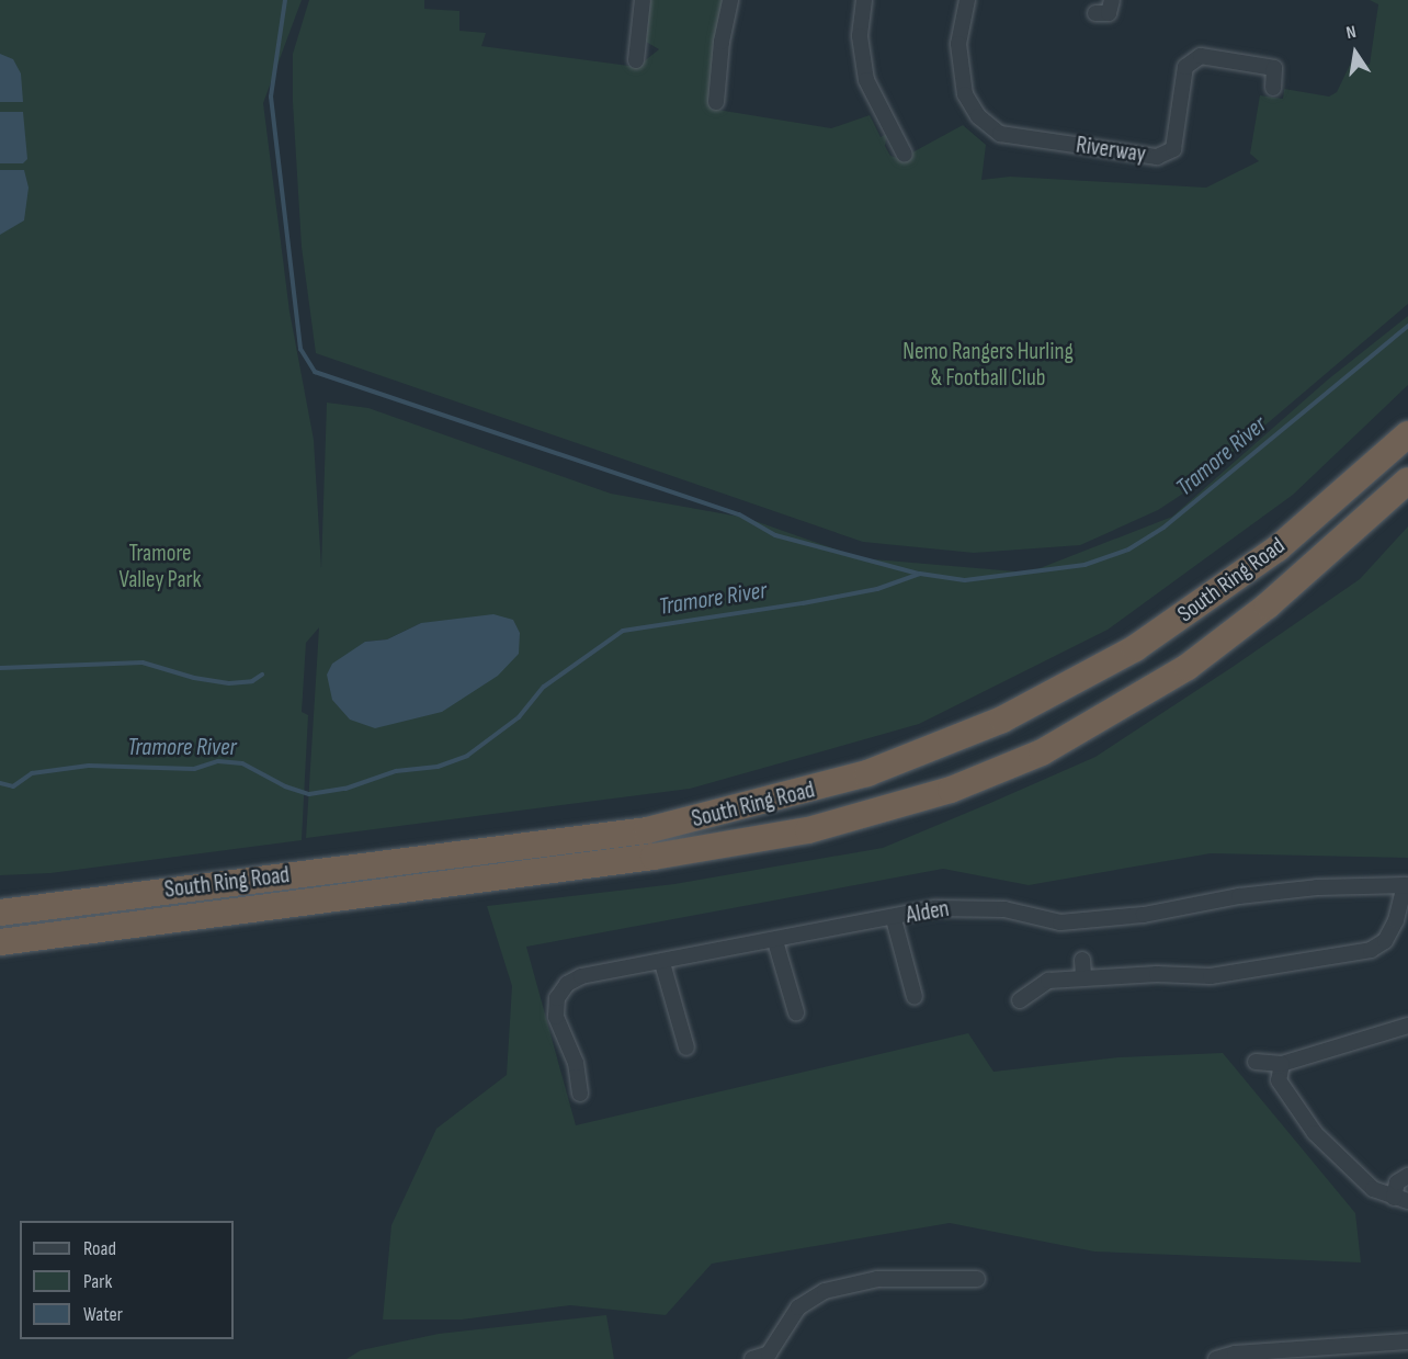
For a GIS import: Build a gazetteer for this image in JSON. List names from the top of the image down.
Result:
{
  "streets": {
    "highway": ["South Ring Road"],
    "street": ["Riverway", "Alden"]
  },
  "water": ["Tramore River"],
  "parks": ["Nemo Rangers Hurling & Football Club", "Tramore Valley Park"],
  "legend": ["Road", "Park", "Water"],
  "north": "top"
}
